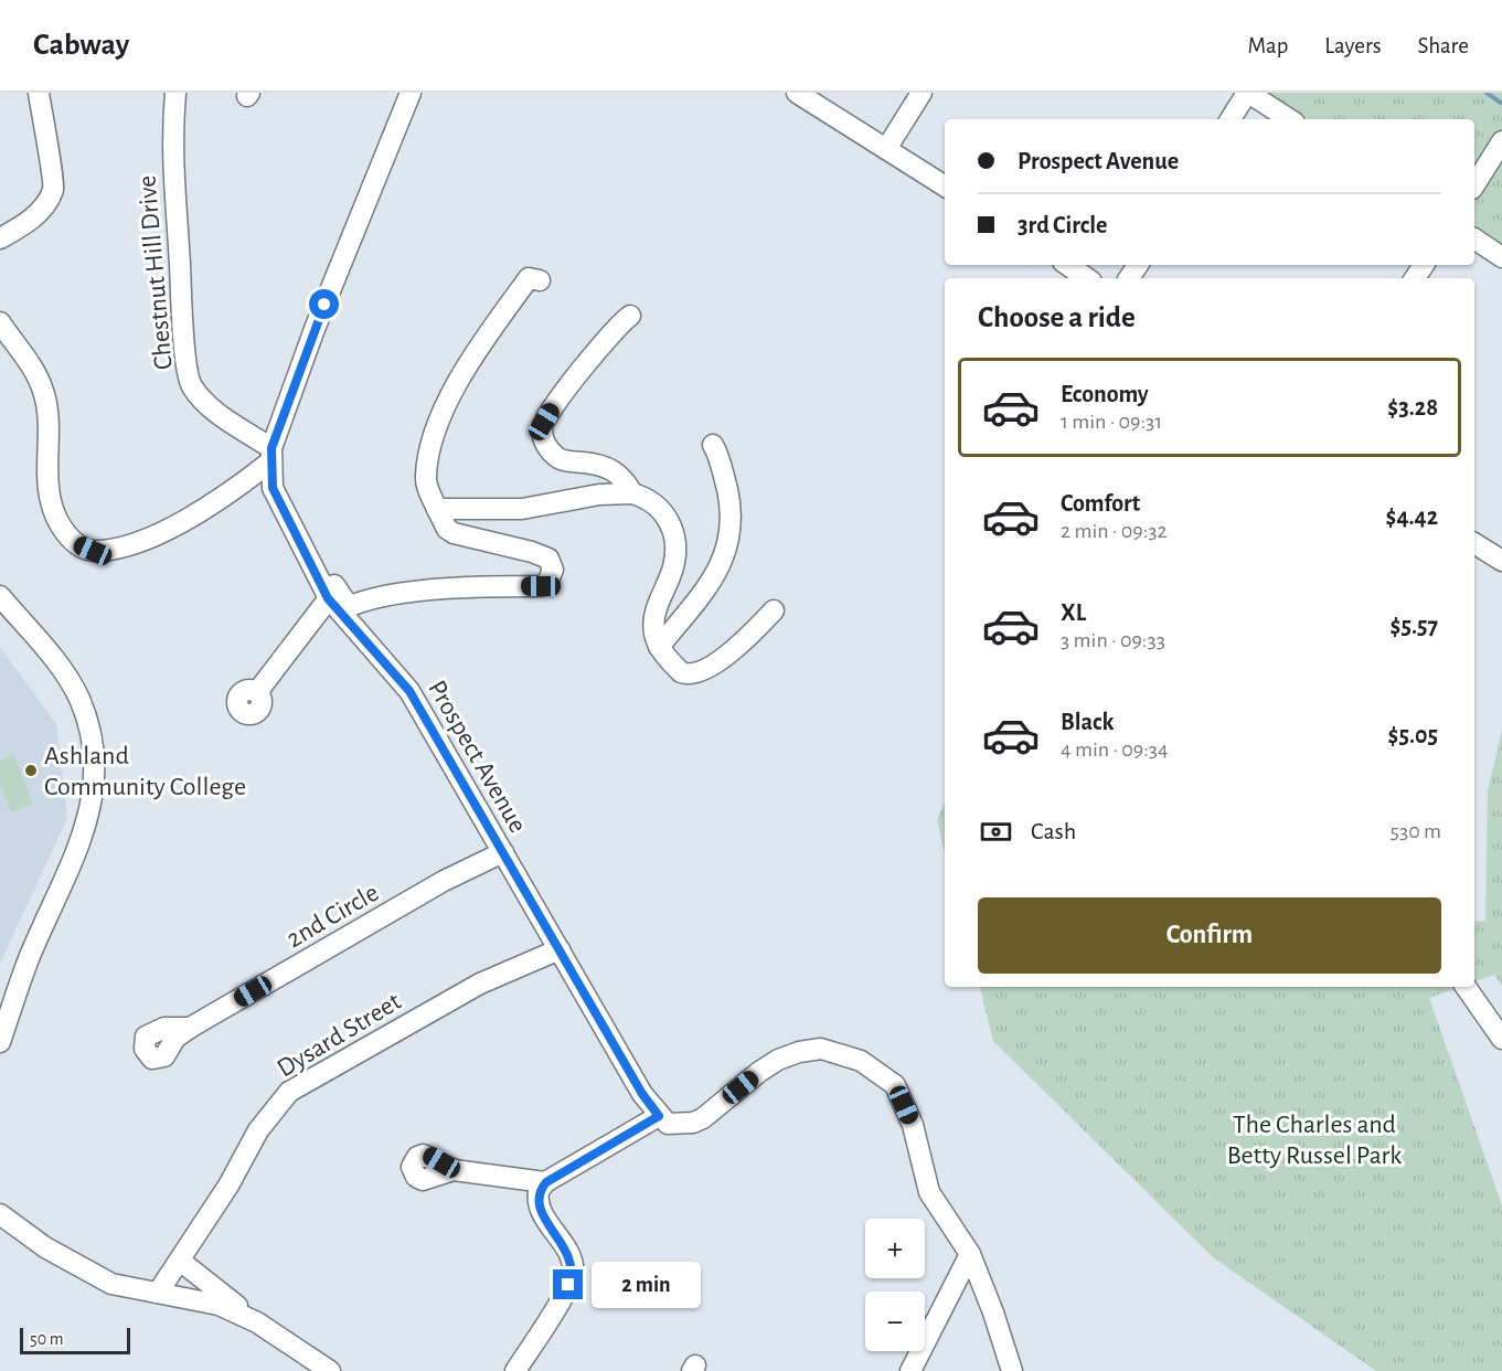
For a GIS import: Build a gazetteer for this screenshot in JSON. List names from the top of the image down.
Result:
{
  "streets": {
    "street": [
      "Chestnut Hill Drive",
      "Prospect Avenue",
      "2nd Circle",
      "Dysard Street"
    ]
  },
  "crossings": [
    ["Chestnut Hill Drive", "Prospect Avenue"],
    ["Prospect Avenue", "2nd Circle"],
    ["Prospect Avenue", "Dysard Street"]
  ],
  "parks": ["The Charles and Betty Russel Park"],
  "places": ["Ashland Community College"],
  "scale_bar": "50 m",
  "page": {
    "header": "Cabway",
    "nav": ["Map", "Layers", "Share"],
    "banner": ["Prospect Avenue", "3rd Circle"],
    "heading": "Choose a ride",
    "list": [
      {
        "name": "Economy",
        "note": "1 min · 09:31",
        "value": "$3.28"
      },
      {
        "name": "Comfort",
        "note": "2 min · 09:32",
        "value": "$4.42"
      },
      {
        "name": "XL",
        "note": "3 min · 09:33",
        "value": "$5.57"
      },
      {
        "name": "Black",
        "note": "4 min · 09:34",
        "value": "$5.05"
      }
    ],
    "pay": ["Cash", "530 m"],
    "buttons": "Confirm",
    "map_buttons": ["+", "−"],
    "bubble": "2 min",
    "scale": "50 m"
  }
}
